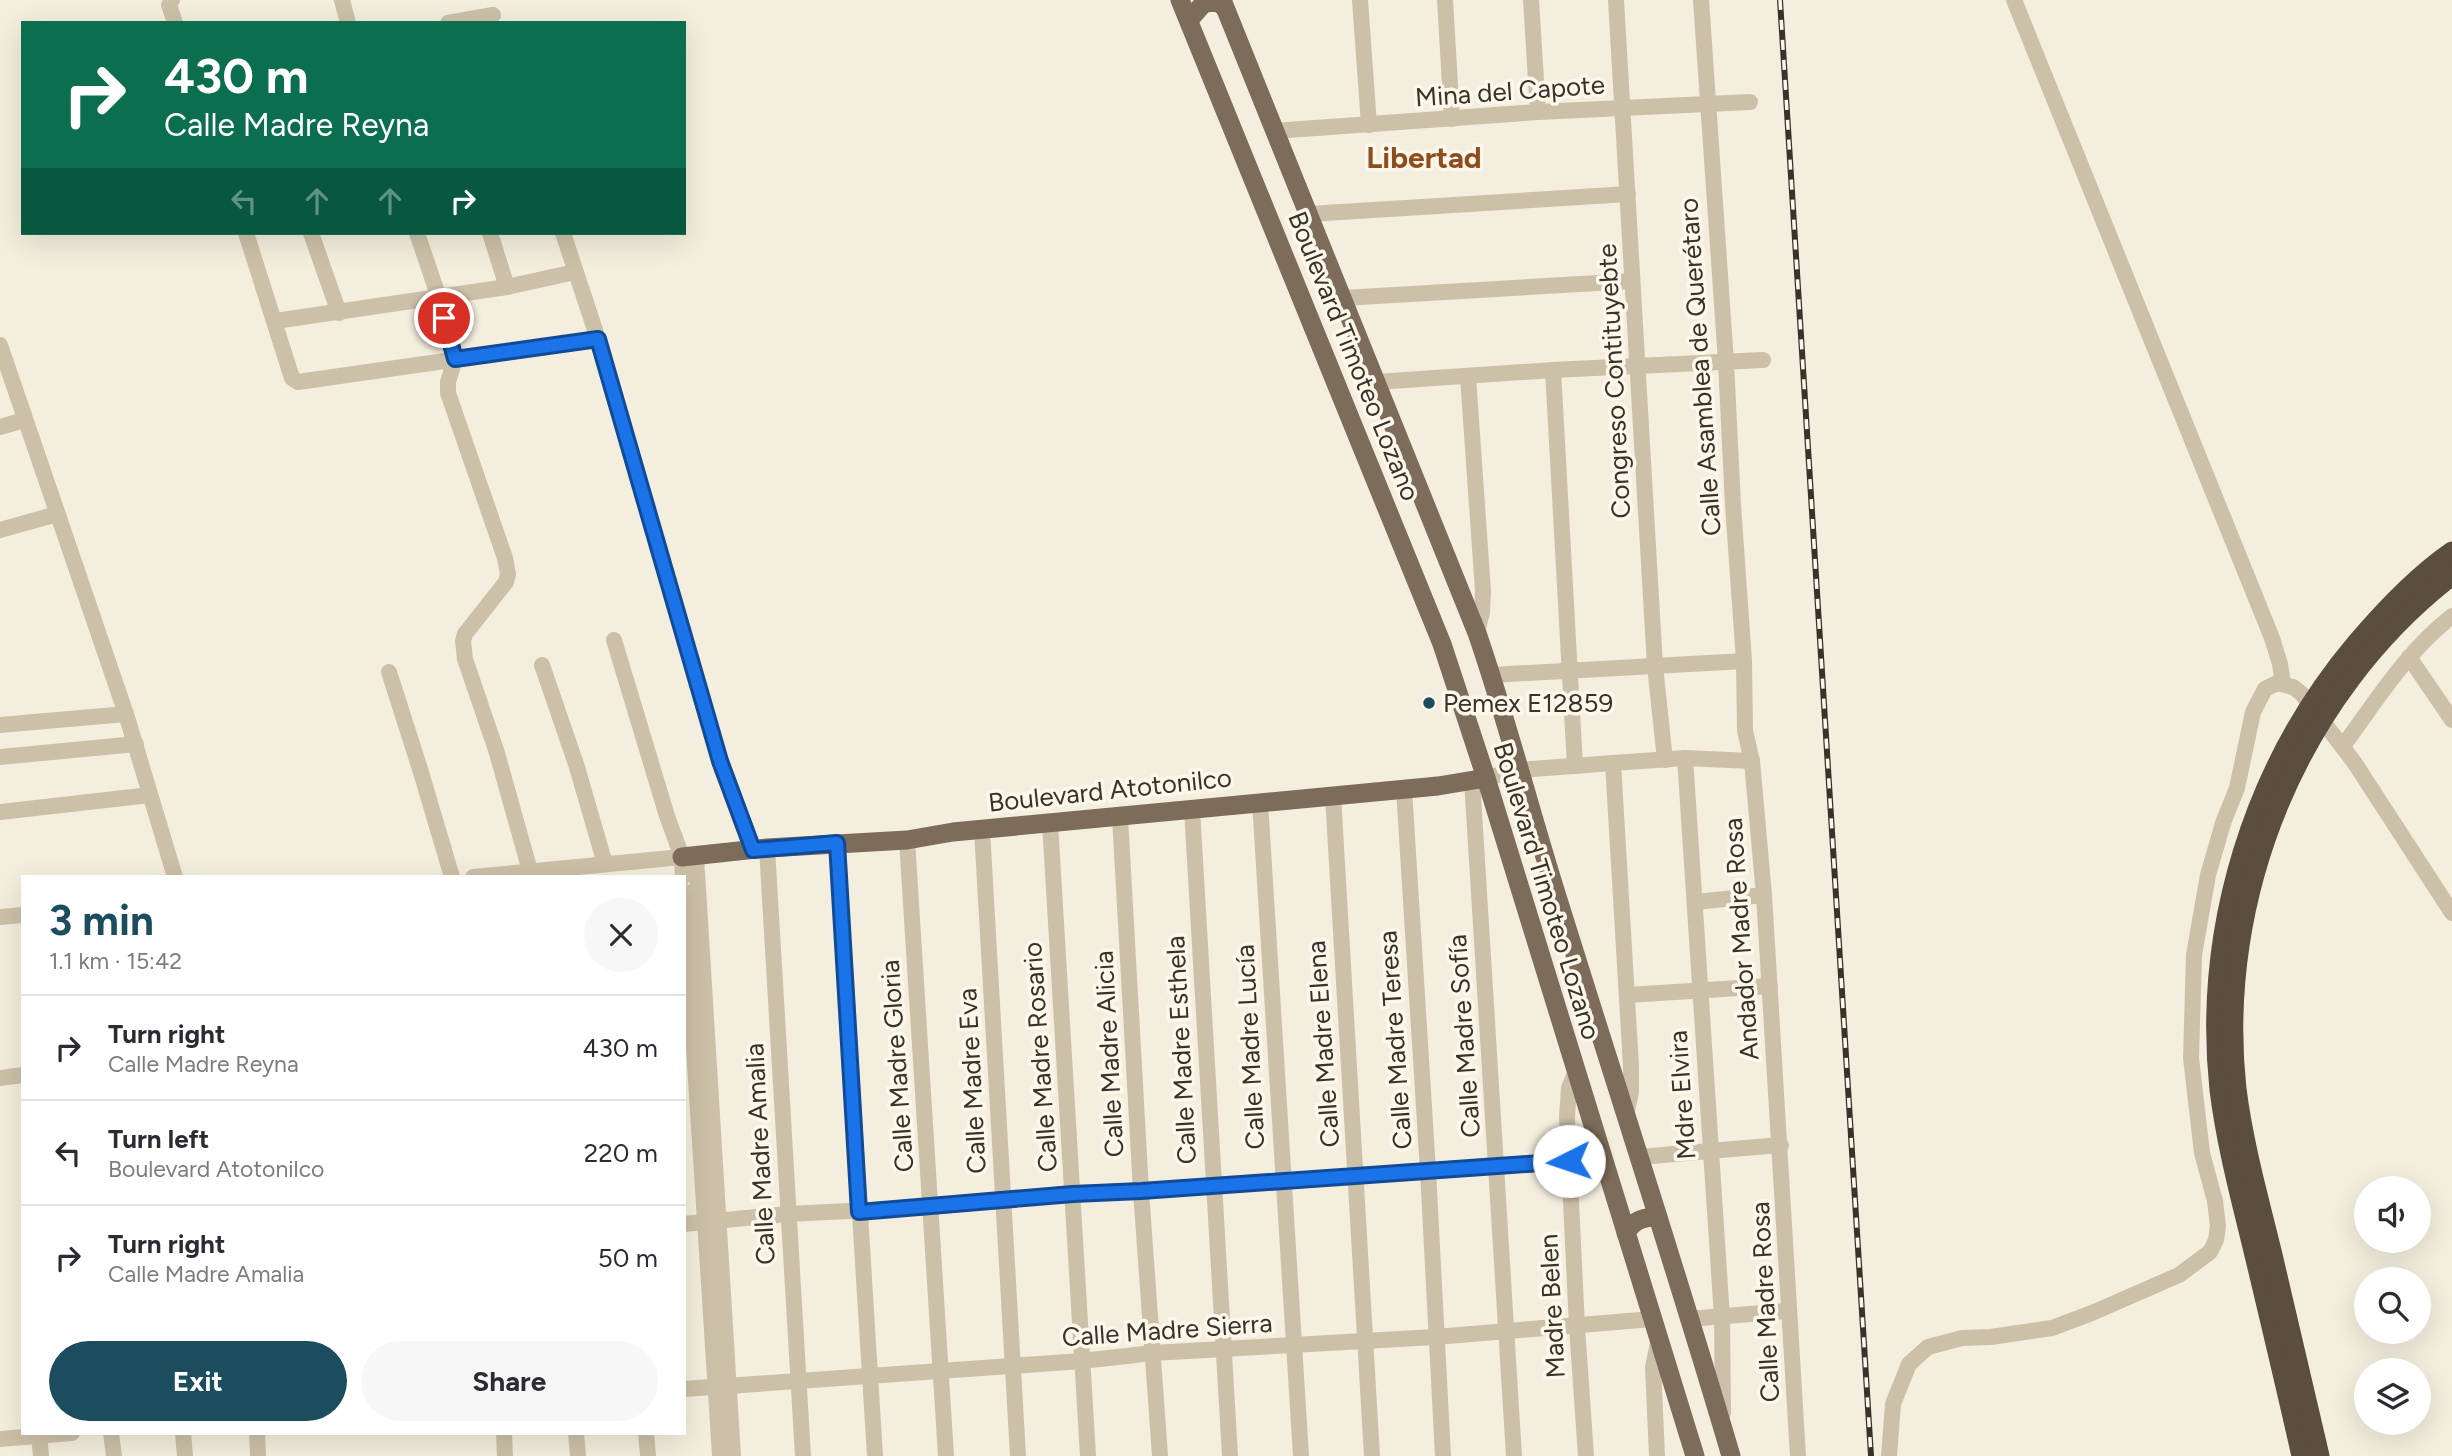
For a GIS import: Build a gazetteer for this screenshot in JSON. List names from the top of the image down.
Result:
{
  "streets": {
    "main road": ["Boulevard Timoteo Lozano", "Boulevard Atotonilco"],
    "street": [
      "Mina del Capote",
      "Calle Asamblea de Querétaro",
      "Congreso Contituyebte",
      "Andador Madre Rosa",
      "Calle Madre Sofía",
      "Calle Madre Teresa",
      "Calle Madre Elena",
      "Calle Madre Lucía",
      "Calle Madre Esthela",
      "Calle Madre Alicia",
      "Calle Madre Rosario",
      "Calle Madre Gloria",
      "Calle Madre Eva",
      "Mdre Elvira",
      "Calle Madre Amalia",
      "Calle Madre Rosa",
      "Madre Belen",
      "Calle Madre Sierra"
    ]
  },
  "crossings": [
    ["Mina del Capote", "Boulevard Timoteo Lozano"],
    ["Mina del Capote", "Calle Asamblea de Querétaro"],
    ["Mina del Capote", "Congreso Contituyebte"],
    ["Boulevard Timoteo Lozano", "Boulevard Atotonilco"],
    ["Boulevard Timoteo Lozano", "Calle Madre Sofía"],
    ["Boulevard Timoteo Lozano", "Mdre Elvira"],
    ["Boulevard Timoteo Lozano", "Madre Belen"],
    ["Boulevard Timoteo Lozano", "Calle Madre Sierra"],
    ["Calle Asamblea de Querétaro", "Andador Madre Rosa"],
    ["Congreso Contituyebte", "Boulevard Atotonilco"],
    ["Boulevard Atotonilco", "Andador Madre Rosa"],
    ["Boulevard Atotonilco", "Calle Madre Sofía"],
    ["Boulevard Atotonilco", "Calle Madre Teresa"],
    ["Boulevard Atotonilco", "Calle Madre Elena"],
    ["Boulevard Atotonilco", "Calle Madre Lucía"],
    ["Boulevard Atotonilco", "Calle Madre Esthela"],
    ["Boulevard Atotonilco", "Calle Madre Alicia"],
    ["Boulevard Atotonilco", "Calle Madre Rosario"],
    ["Boulevard Atotonilco", "Calle Madre Gloria"],
    ["Boulevard Atotonilco", "Calle Madre Eva"],
    ["Boulevard Atotonilco", "Mdre Elvira"],
    ["Boulevard Atotonilco", "Calle Madre Amalia"],
    ["Andador Madre Rosa", "Calle Madre Rosa"],
    ["Calle Madre Sofía", "Calle Madre Sierra"],
    ["Calle Madre Teresa", "Calle Madre Sierra"],
    ["Calle Madre Elena", "Calle Madre Sierra"],
    ["Calle Madre Lucía", "Calle Madre Sierra"],
    ["Calle Madre Esthela", "Calle Madre Sierra"],
    ["Calle Madre Alicia", "Calle Madre Sierra"],
    ["Calle Madre Rosario", "Calle Madre Sierra"],
    ["Calle Madre Gloria", "Calle Madre Sierra"],
    ["Calle Madre Eva", "Calle Madre Sierra"],
    ["Calle Madre Amalia", "Calle Madre Sierra"],
    ["Madre Belen", "Calle Madre Sierra"]
  ],
  "districts": ["Libertad"],
  "places": ["Pemex E12859"],
  "page": {
    "turn": ["430 m", "Calle Madre Reyna"],
    "heading": ["3 min", "1.1 km · 15:42"],
    "list": [
      {
        "name": "Turn right",
        "note": "Calle Madre Reyna",
        "value": "430 m"
      },
      {
        "name": "Turn left",
        "note": "Boulevard Atotonilco",
        "value": "220 m"
      },
      {
        "name": "Turn right",
        "note": "Calle Madre Amalia",
        "value": "50 m"
      }
    ],
    "buttons": ["Exit", "Share"]
  }
}
